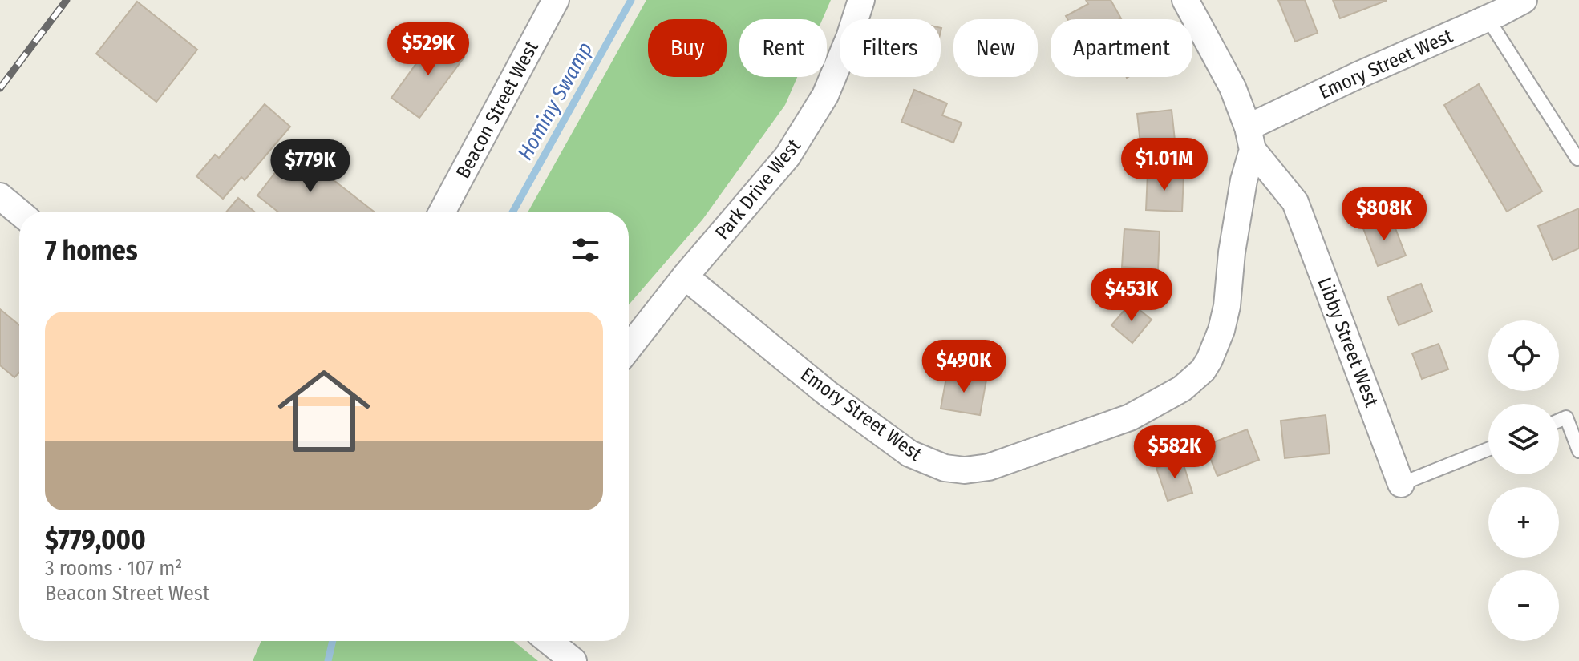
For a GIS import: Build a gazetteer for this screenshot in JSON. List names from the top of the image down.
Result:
{
  "streets": {
    "street": [
      "Emory Street West",
      "Beacon Street West",
      "Park Drive West",
      "Libby Street West"
    ]
  },
  "crossings": [
    ["Emory Street West", "Park Drive West"],
    ["Emory Street West", "Libby Street West"]
  ],
  "water": ["Hominy Swamp"],
  "page": {
    "chip": [
      "Buy",
      "Rent",
      "Filters",
      "New",
      "Apartment"
    ],
    "price": [
      "$529K",
      "$1.01M",
      "$779K",
      "$808K",
      "$453K",
      "$490K",
      "$582K"
    ],
    "heading": "7 homes",
    "list": [
      {
        "name": "$779,000",
        "note": "3 rooms · 107 m² · Beacon Street West"
      }
    ],
    "map_buttons": ["+", "−"]
  }
}
